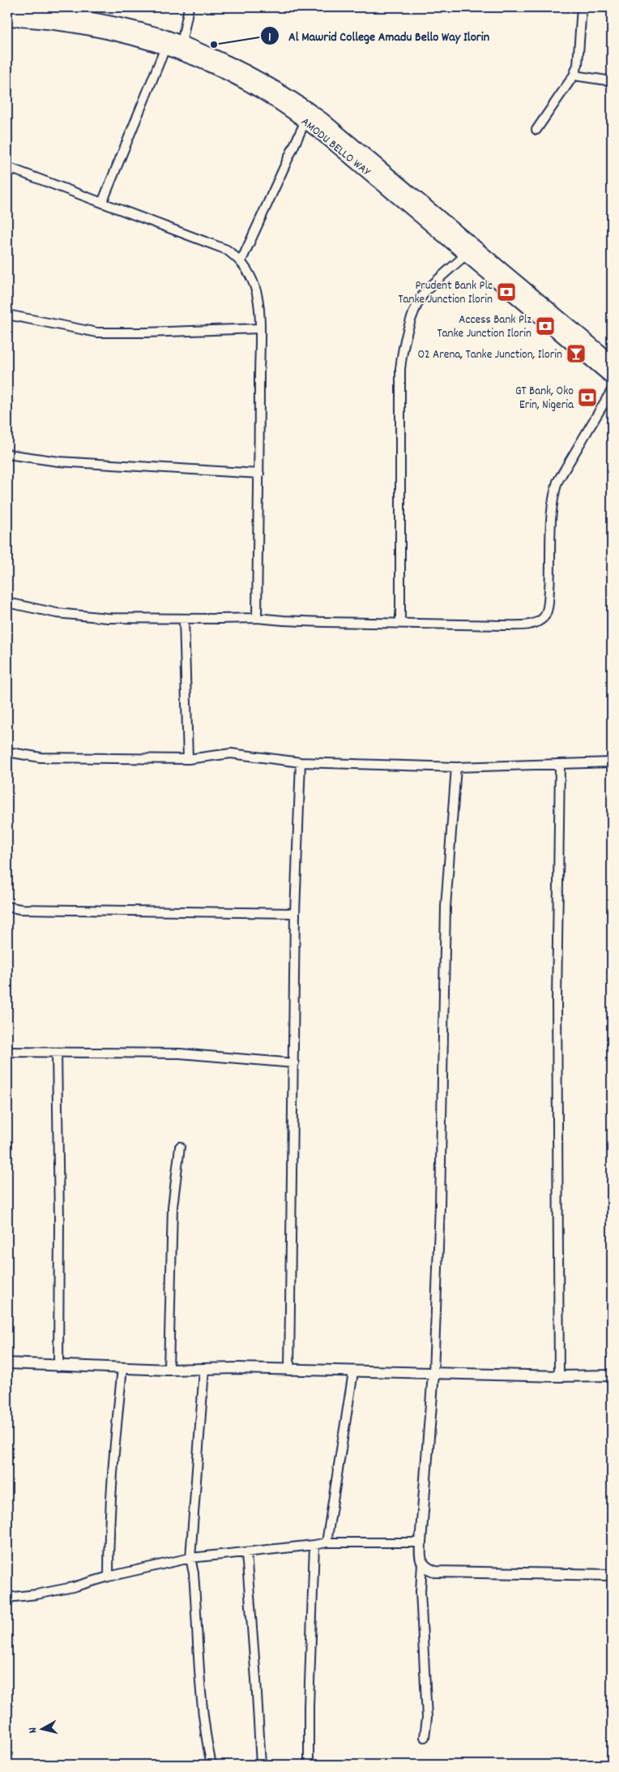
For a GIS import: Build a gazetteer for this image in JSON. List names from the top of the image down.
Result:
{
  "streets": {
    "main road": ["AMODU BELLO WAY"]
  },
  "places": {
    "other": ["Al Mawrid College Amadu Bello Way Ilorin"],
    "bank": ["Prudent Bank Plc Tanke Junction Ilorin", "Access Bank Plz Tanke Junction Ilorin", "GT Bank, Oko Erin, Nigeria"],
    "bar": ["O2 Arena, Tanke Junction, Ilorin"]
  },
  "north": "left"
}
